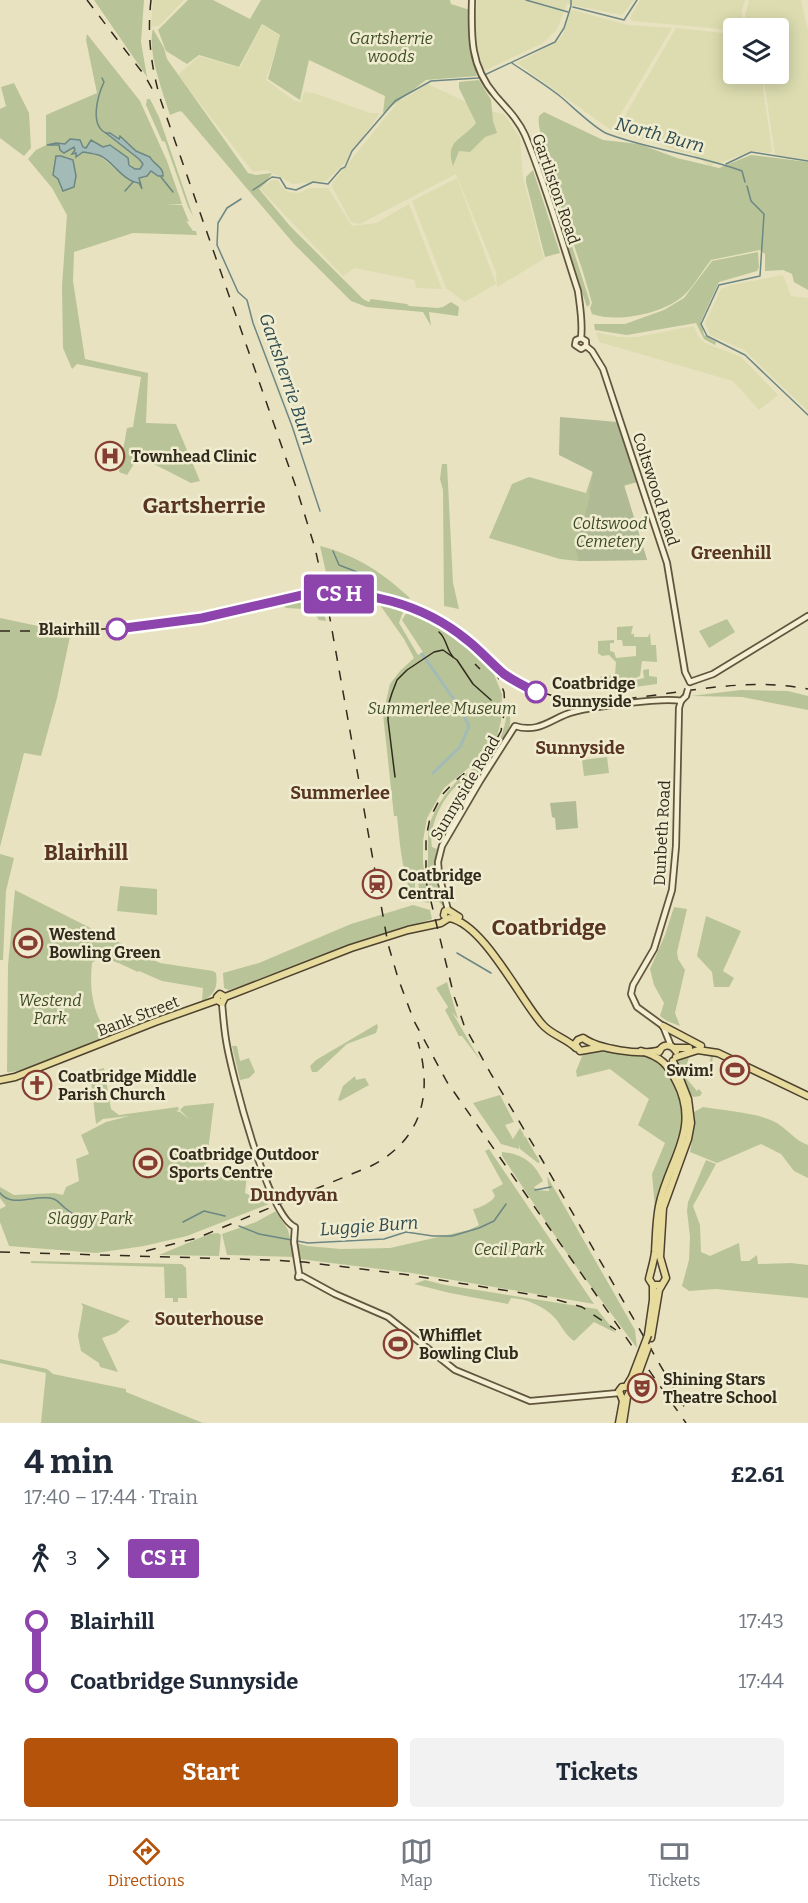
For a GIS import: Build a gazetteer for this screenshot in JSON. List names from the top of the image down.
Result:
{
  "streets": {
    "main road": [
      "Gartliston Road",
      "Coltswood Road",
      "Sunnyside Road",
      "Dunbeth Road",
      "Bank Street"
    ]
  },
  "crossings": [
    ["Gartliston Road", "Coltswood Road"],
    ["Sunnyside Road", "Dunbeth Road"],
    ["Sunnyside Road", "Bank Street"]
  ],
  "districts": [
    "Gartsherrie",
    "Greenhill",
    "Sunnyside",
    "Summerlee",
    "Blairhill",
    "Coatbridge",
    "Dundyvan",
    "Souterhouse"
  ],
  "water": ["North Burn", "Gartsherrie Burn", "Luggie Burn"],
  "parks": [
    "Gartsherrie woods",
    "Coltswood Cemetery",
    "Summerlee Museum",
    "Westend Park",
    "Slaggy Park",
    "Cecil Park"
  ],
  "places": {
    "hospital": ["Townhead Clinic"],
    "other": ["Blairhill", "Coatbridge Sunnyside"],
    "station": ["Coatbridge Central"],
    "sports": [
      "Westend Bowling Green",
      "Swim!",
      "Coatbridge Outdoor Sports Centre",
      "Whifflet Bowling Club"
    ],
    "church": ["Coatbridge Middle Parish Church"],
    "theatre": ["Shining Stars Theatre School"]
  },
  "page": {
    "on_map": "CS H",
    "heading": ["4 min", "17:40 – 17:44 · Train", "£2.61"],
    "legs": ["3", "CS H"],
    "list": [
      {
        "name": "Blairhill",
        "value": "17:43"
      },
      {
        "name": "Coatbridge Sunnyside",
        "value": "17:44"
      }
    ],
    "buttons": ["Start", "Tickets"],
    "tabs": ["Directions", "Map", "Tickets"]
  }
}
